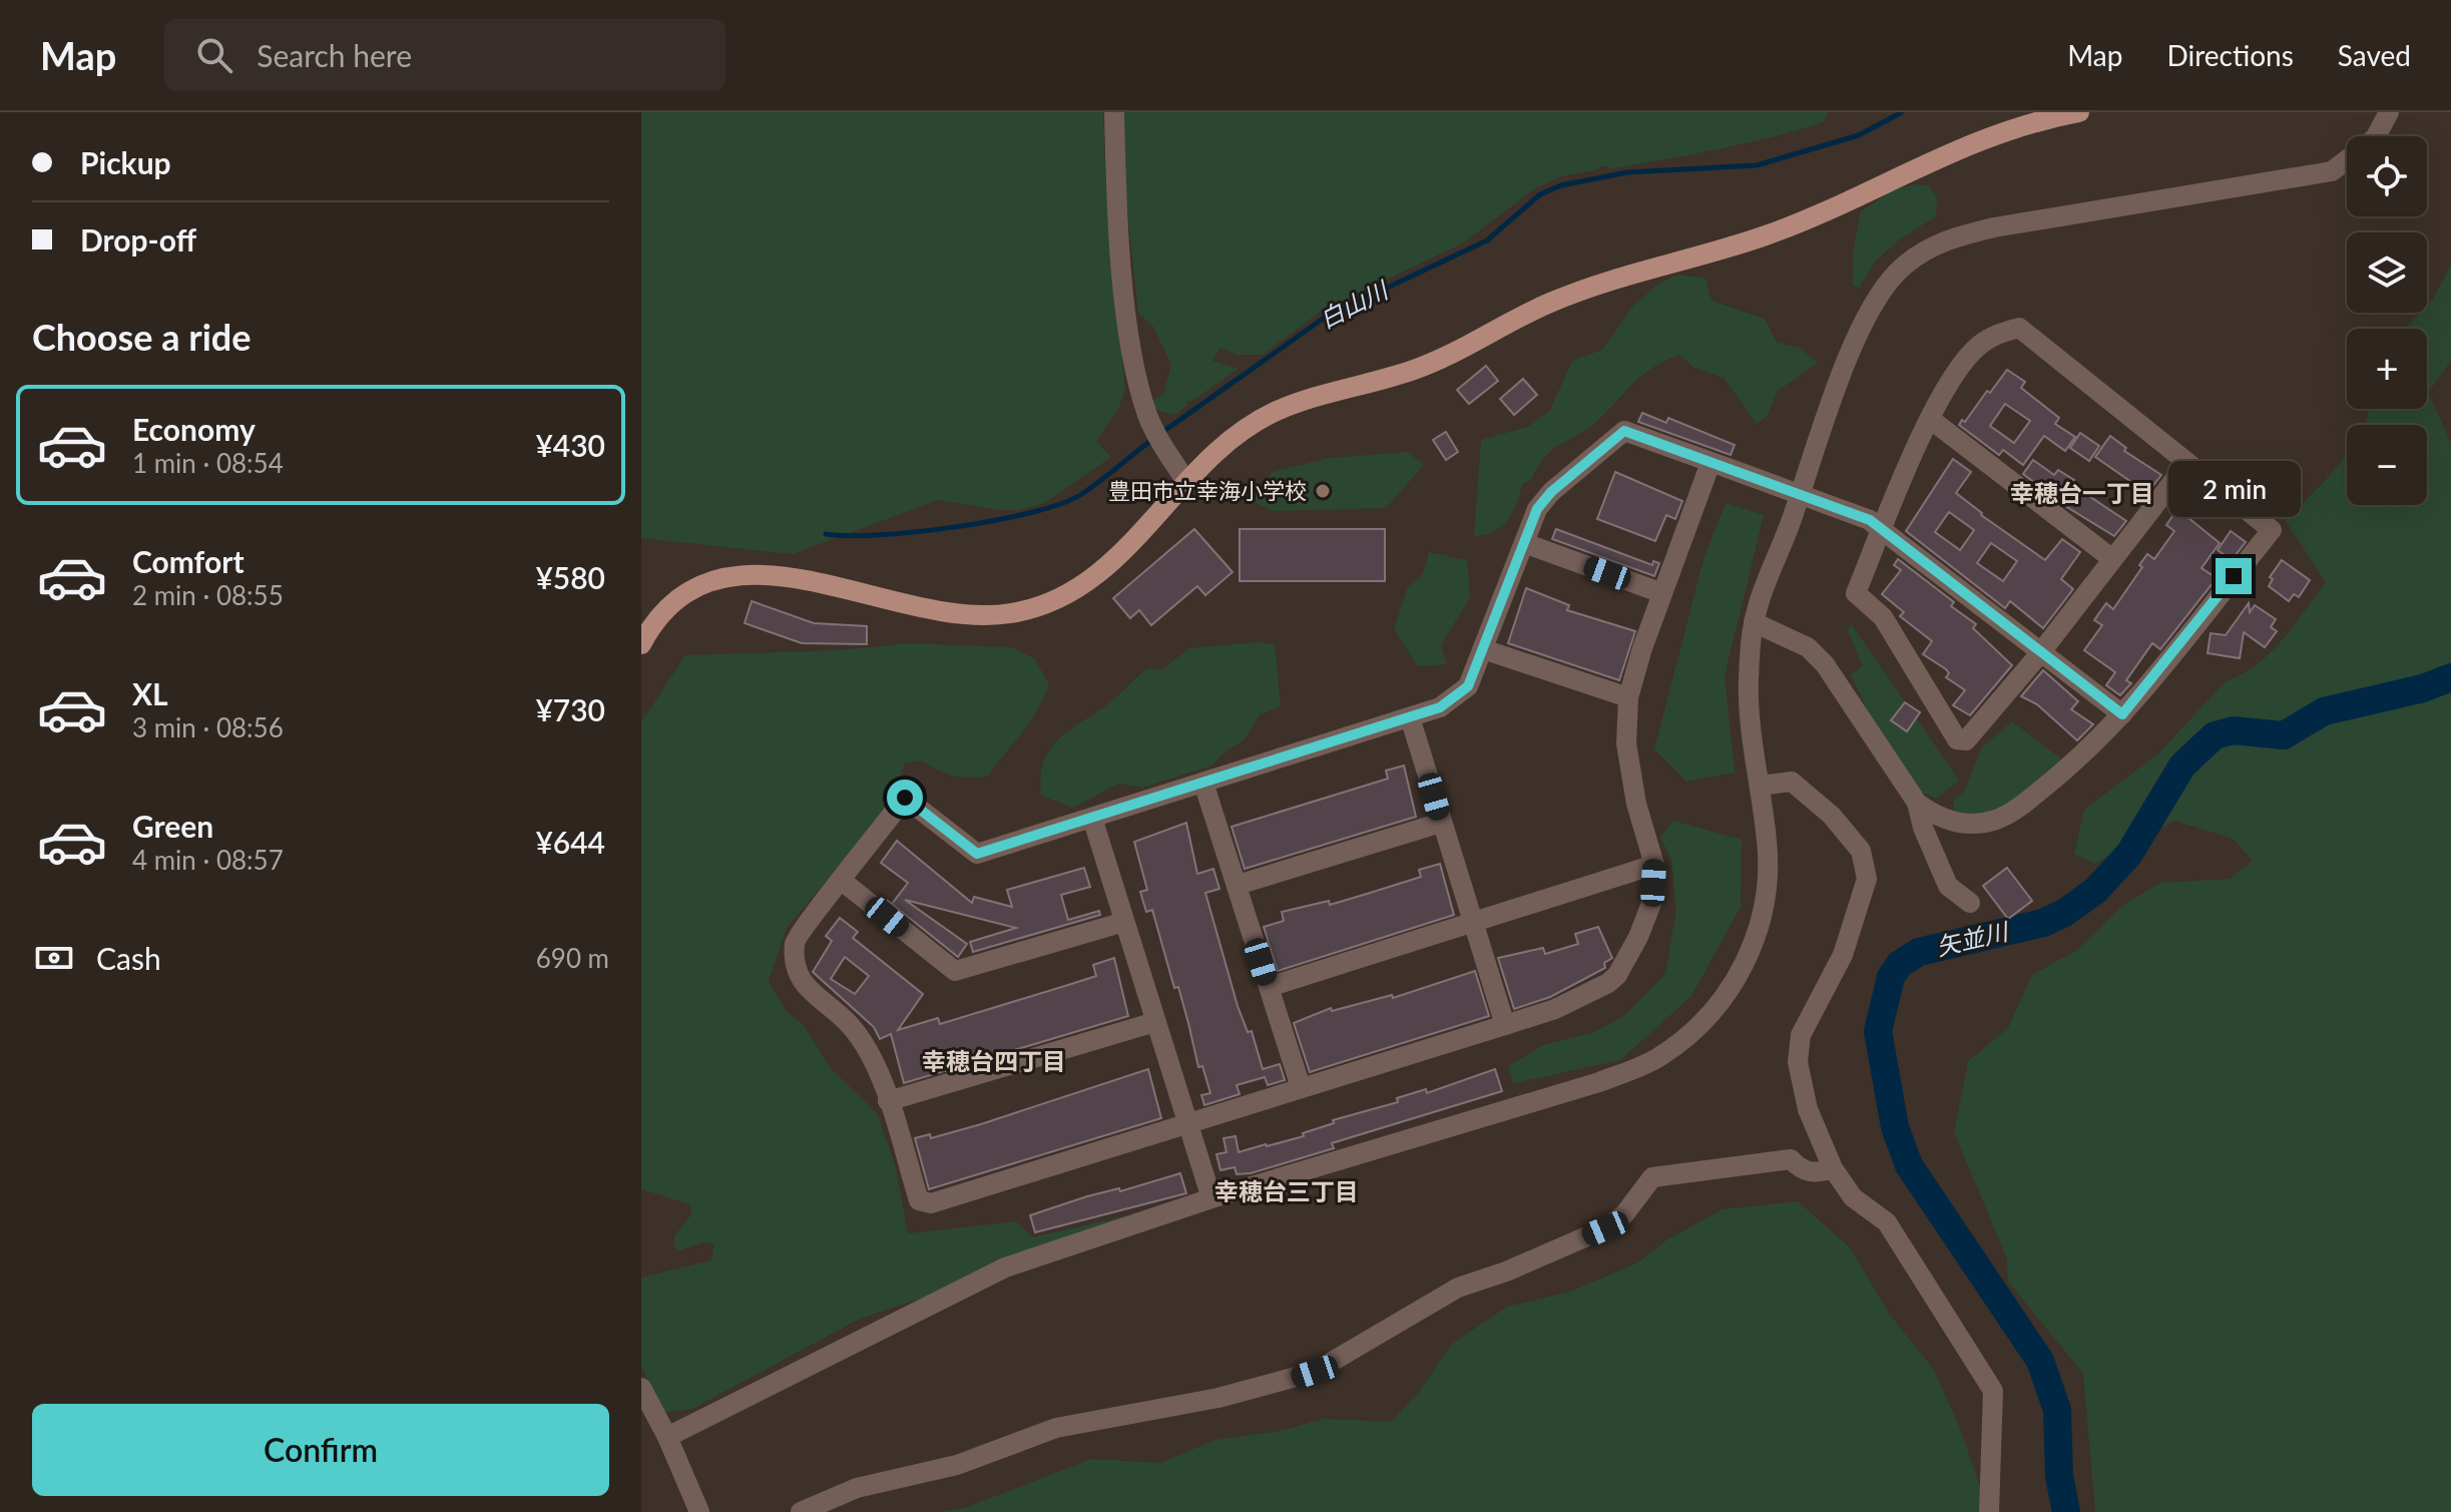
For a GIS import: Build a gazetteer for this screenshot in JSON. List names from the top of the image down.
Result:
{
  "districts": ["幸穂台一丁目", "幸穂台四丁目", "幸穂台三丁目"],
  "water": ["白山川", "矢並川"],
  "places": ["豊田市立幸海小学校"],
  "page": {
    "header": "Map",
    "search": "Search here",
    "nav": ["Map", "Directions", "Saved"],
    "banner": ["Pickup", "Drop-off"],
    "map_buttons": ["+", "−"],
    "heading": "Choose a ride",
    "list": [
      {
        "name": "Economy",
        "note": "1 min · 08:54",
        "value": "¥430"
      },
      {
        "name": "Comfort",
        "note": "2 min · 08:55",
        "value": "¥580"
      },
      {
        "name": "XL",
        "note": "3 min · 08:56",
        "value": "¥730"
      },
      {
        "name": "Green",
        "note": "4 min · 08:57",
        "value": "¥644"
      }
    ],
    "bubble": "2 min",
    "pay": ["Cash", "690 m"],
    "buttons": "Confirm"
  }
}
